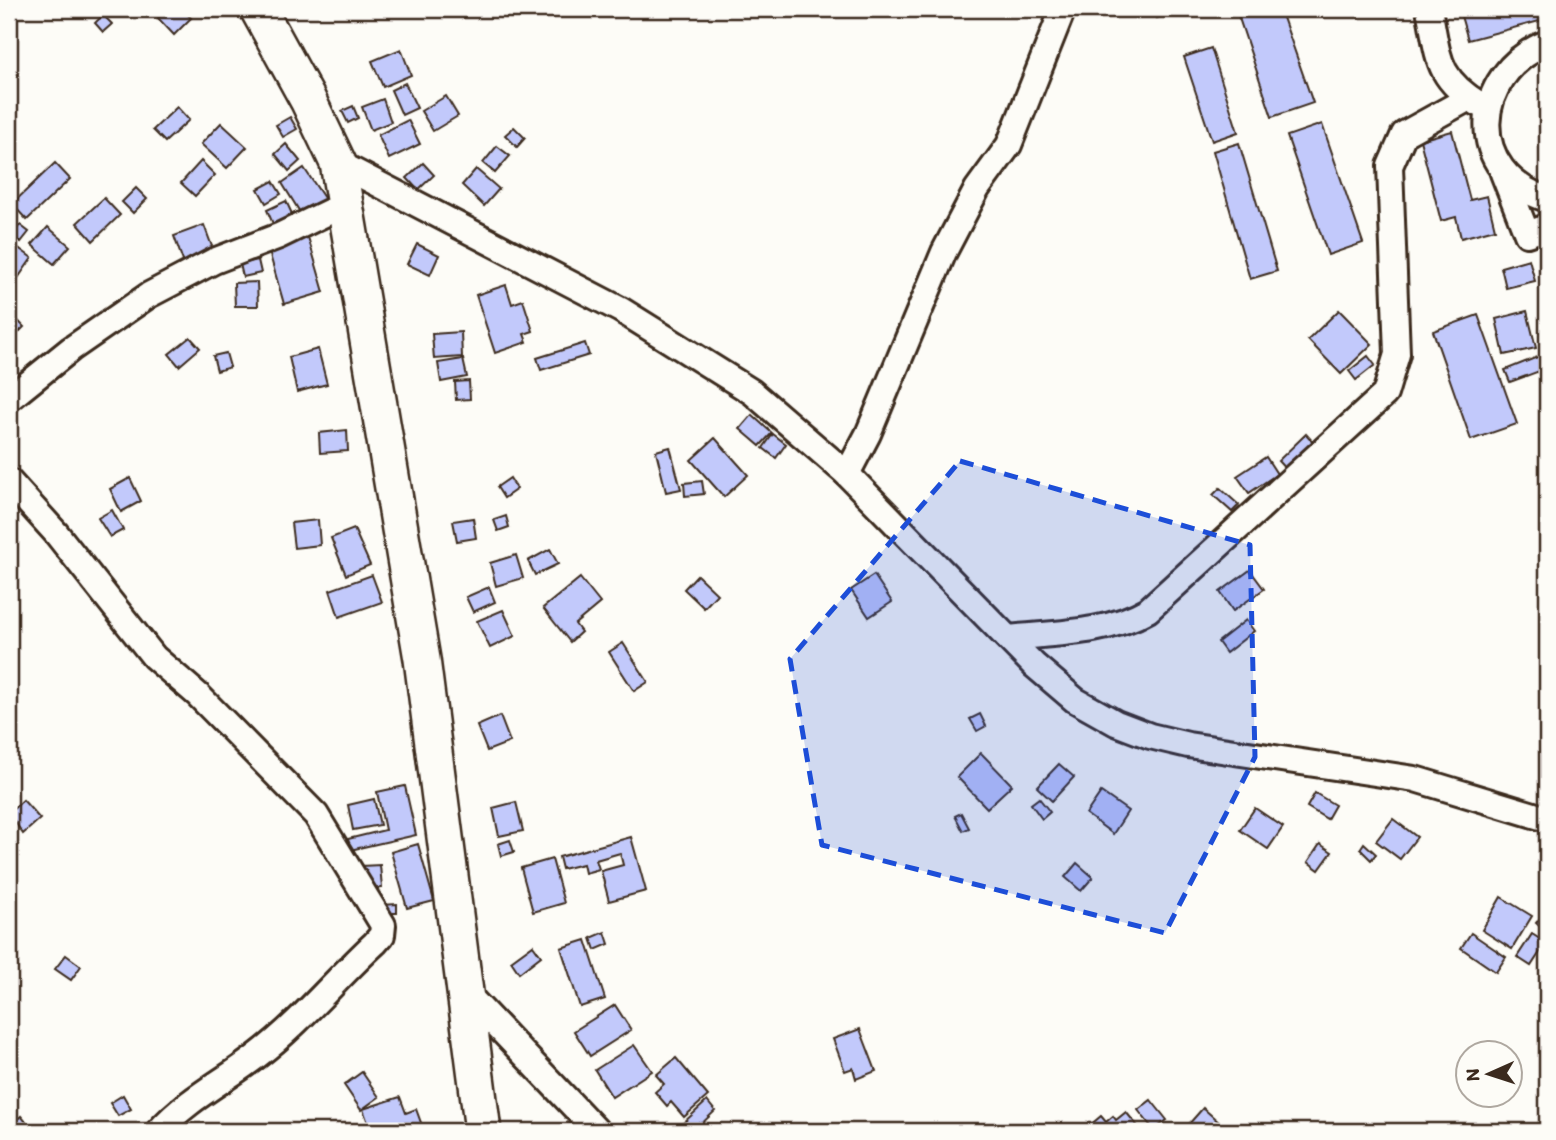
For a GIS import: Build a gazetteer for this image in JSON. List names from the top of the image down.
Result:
{
  "north": "left"
}
